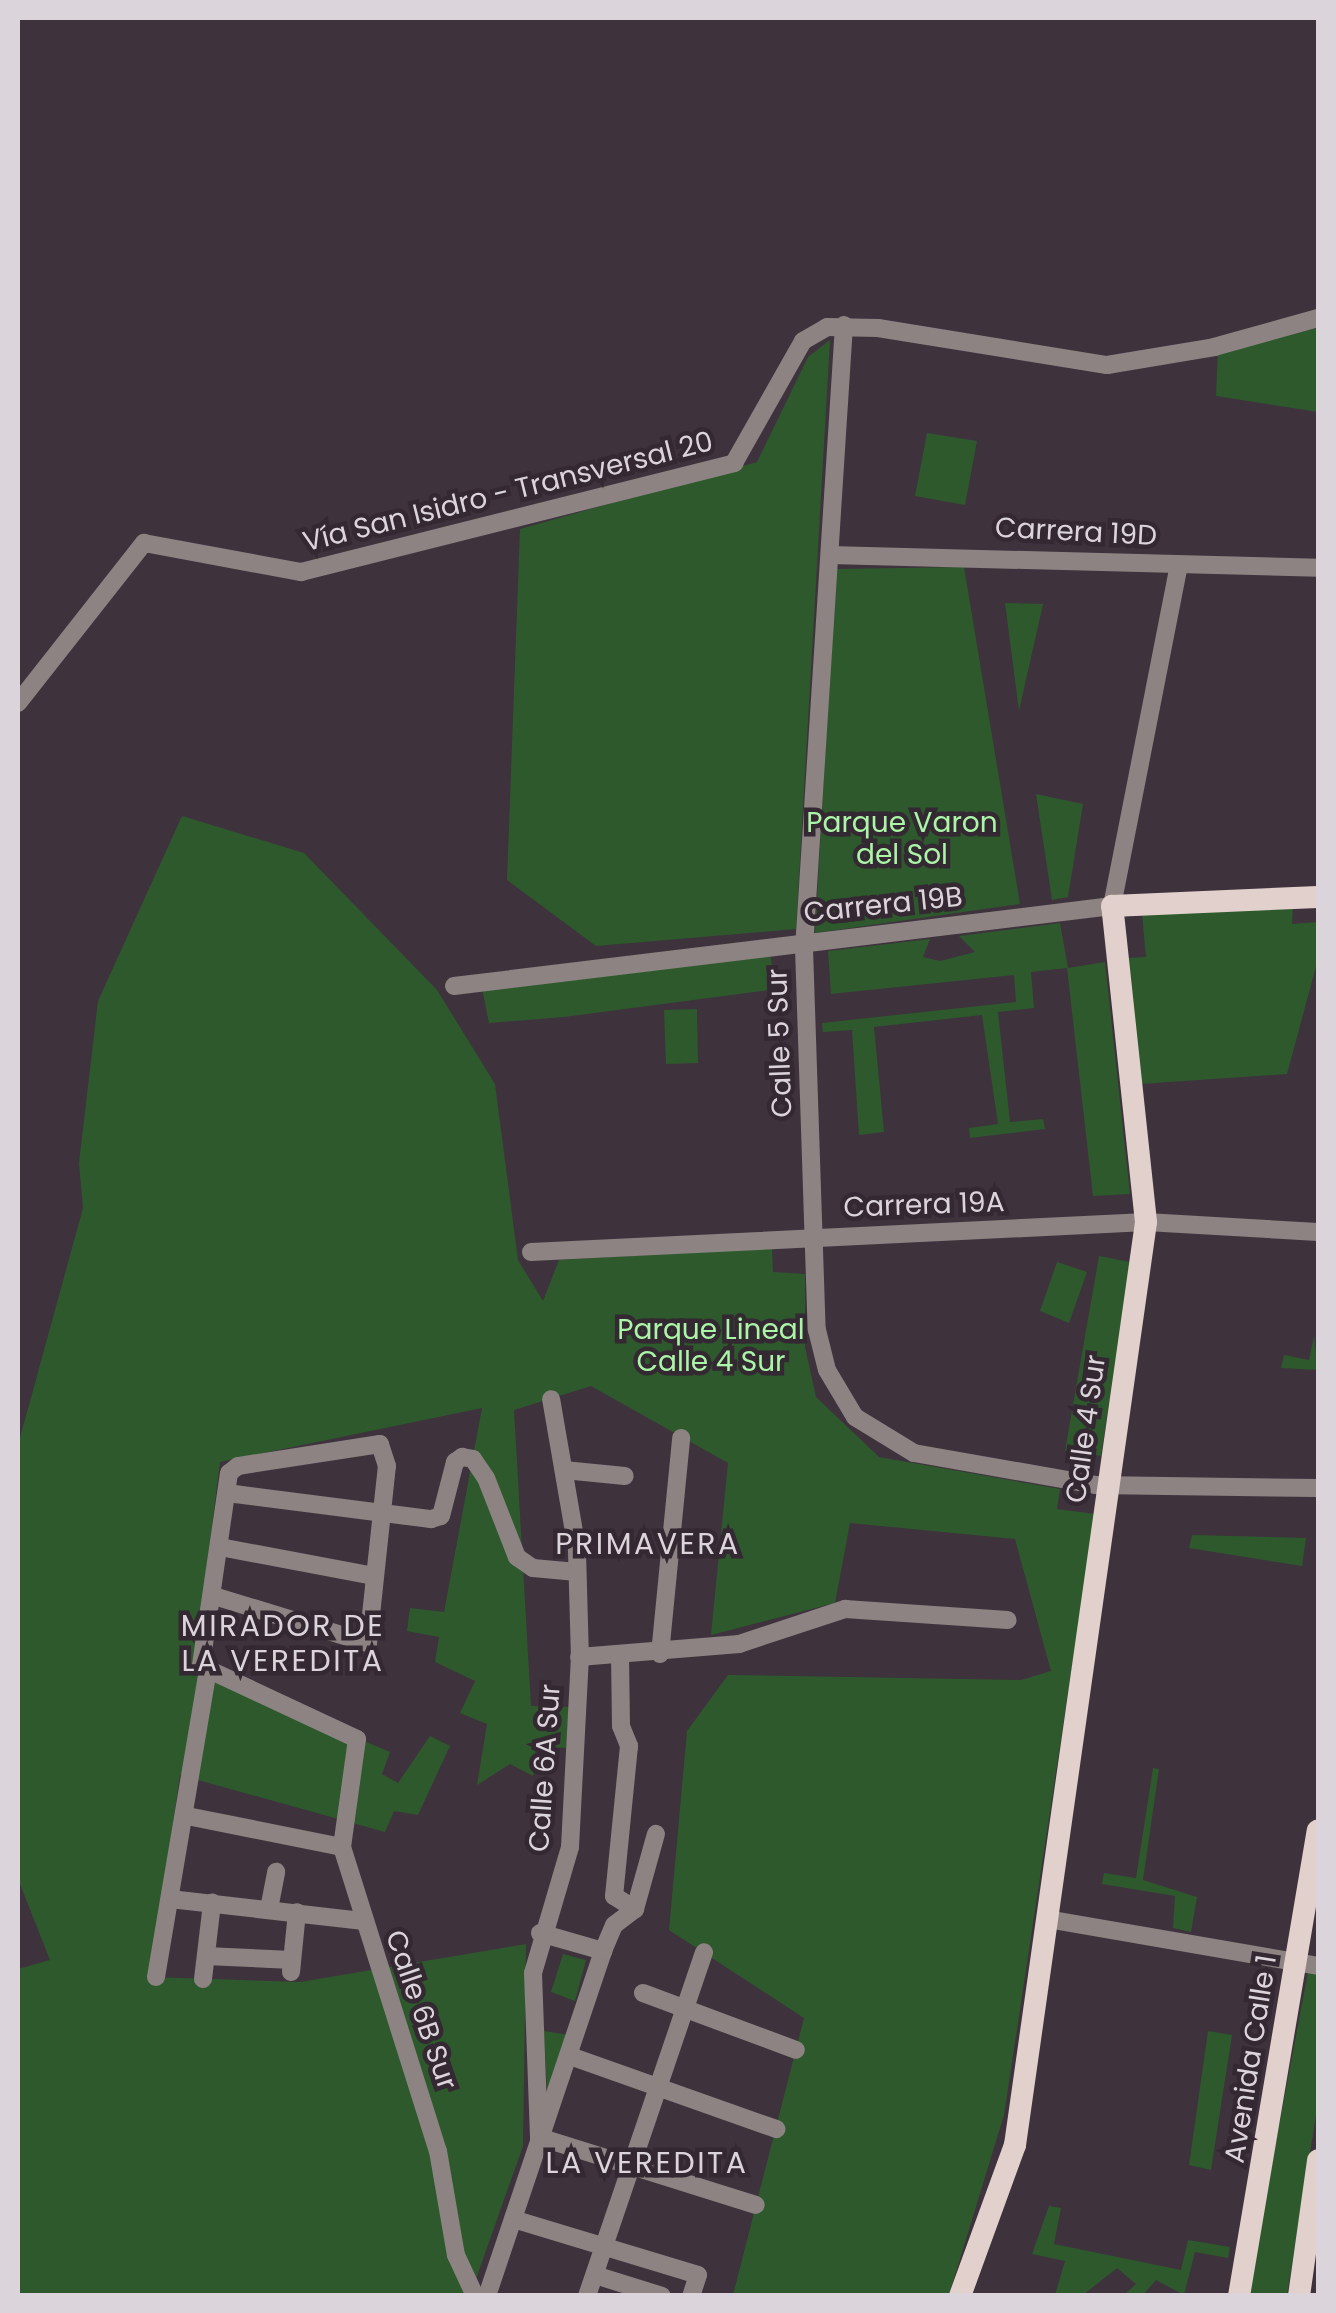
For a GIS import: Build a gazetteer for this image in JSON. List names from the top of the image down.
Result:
{
  "streets": {
    "main road": ["Carrera 19B", "Calle 4 Sur", "Avenida Calle 1"],
    "street": [
      "Vía San Isidro - Transversal 20",
      "Carrera 19D",
      "Calle 5 Sur",
      "Carrera 19A",
      "Calle 6A Sur",
      "Calle 6B Sur"
    ]
  },
  "crossings": [
    ["Vía San Isidro - Transversal 20", "Calle 5 Sur"],
    ["Carrera 19D", "Calle 5 Sur"],
    ["Carrera 19D", "Calle 4 Sur"],
    ["Carrera 19B", "Calle 5 Sur"],
    ["Carrera 19B", "Calle 4 Sur"],
    ["Calle 5 Sur", "Carrera 19A"],
    ["Calle 5 Sur", "Calle 4 Sur"],
    ["Carrera 19A", "Calle 4 Sur"]
  ],
  "districts": ["PRIMAVERA", "MIRADOR DE LA VEREDITA", "LA VEREDITA"],
  "parks": ["Parque Varon del Sol", "Parque Lineal Calle 4 Sur"]
}
